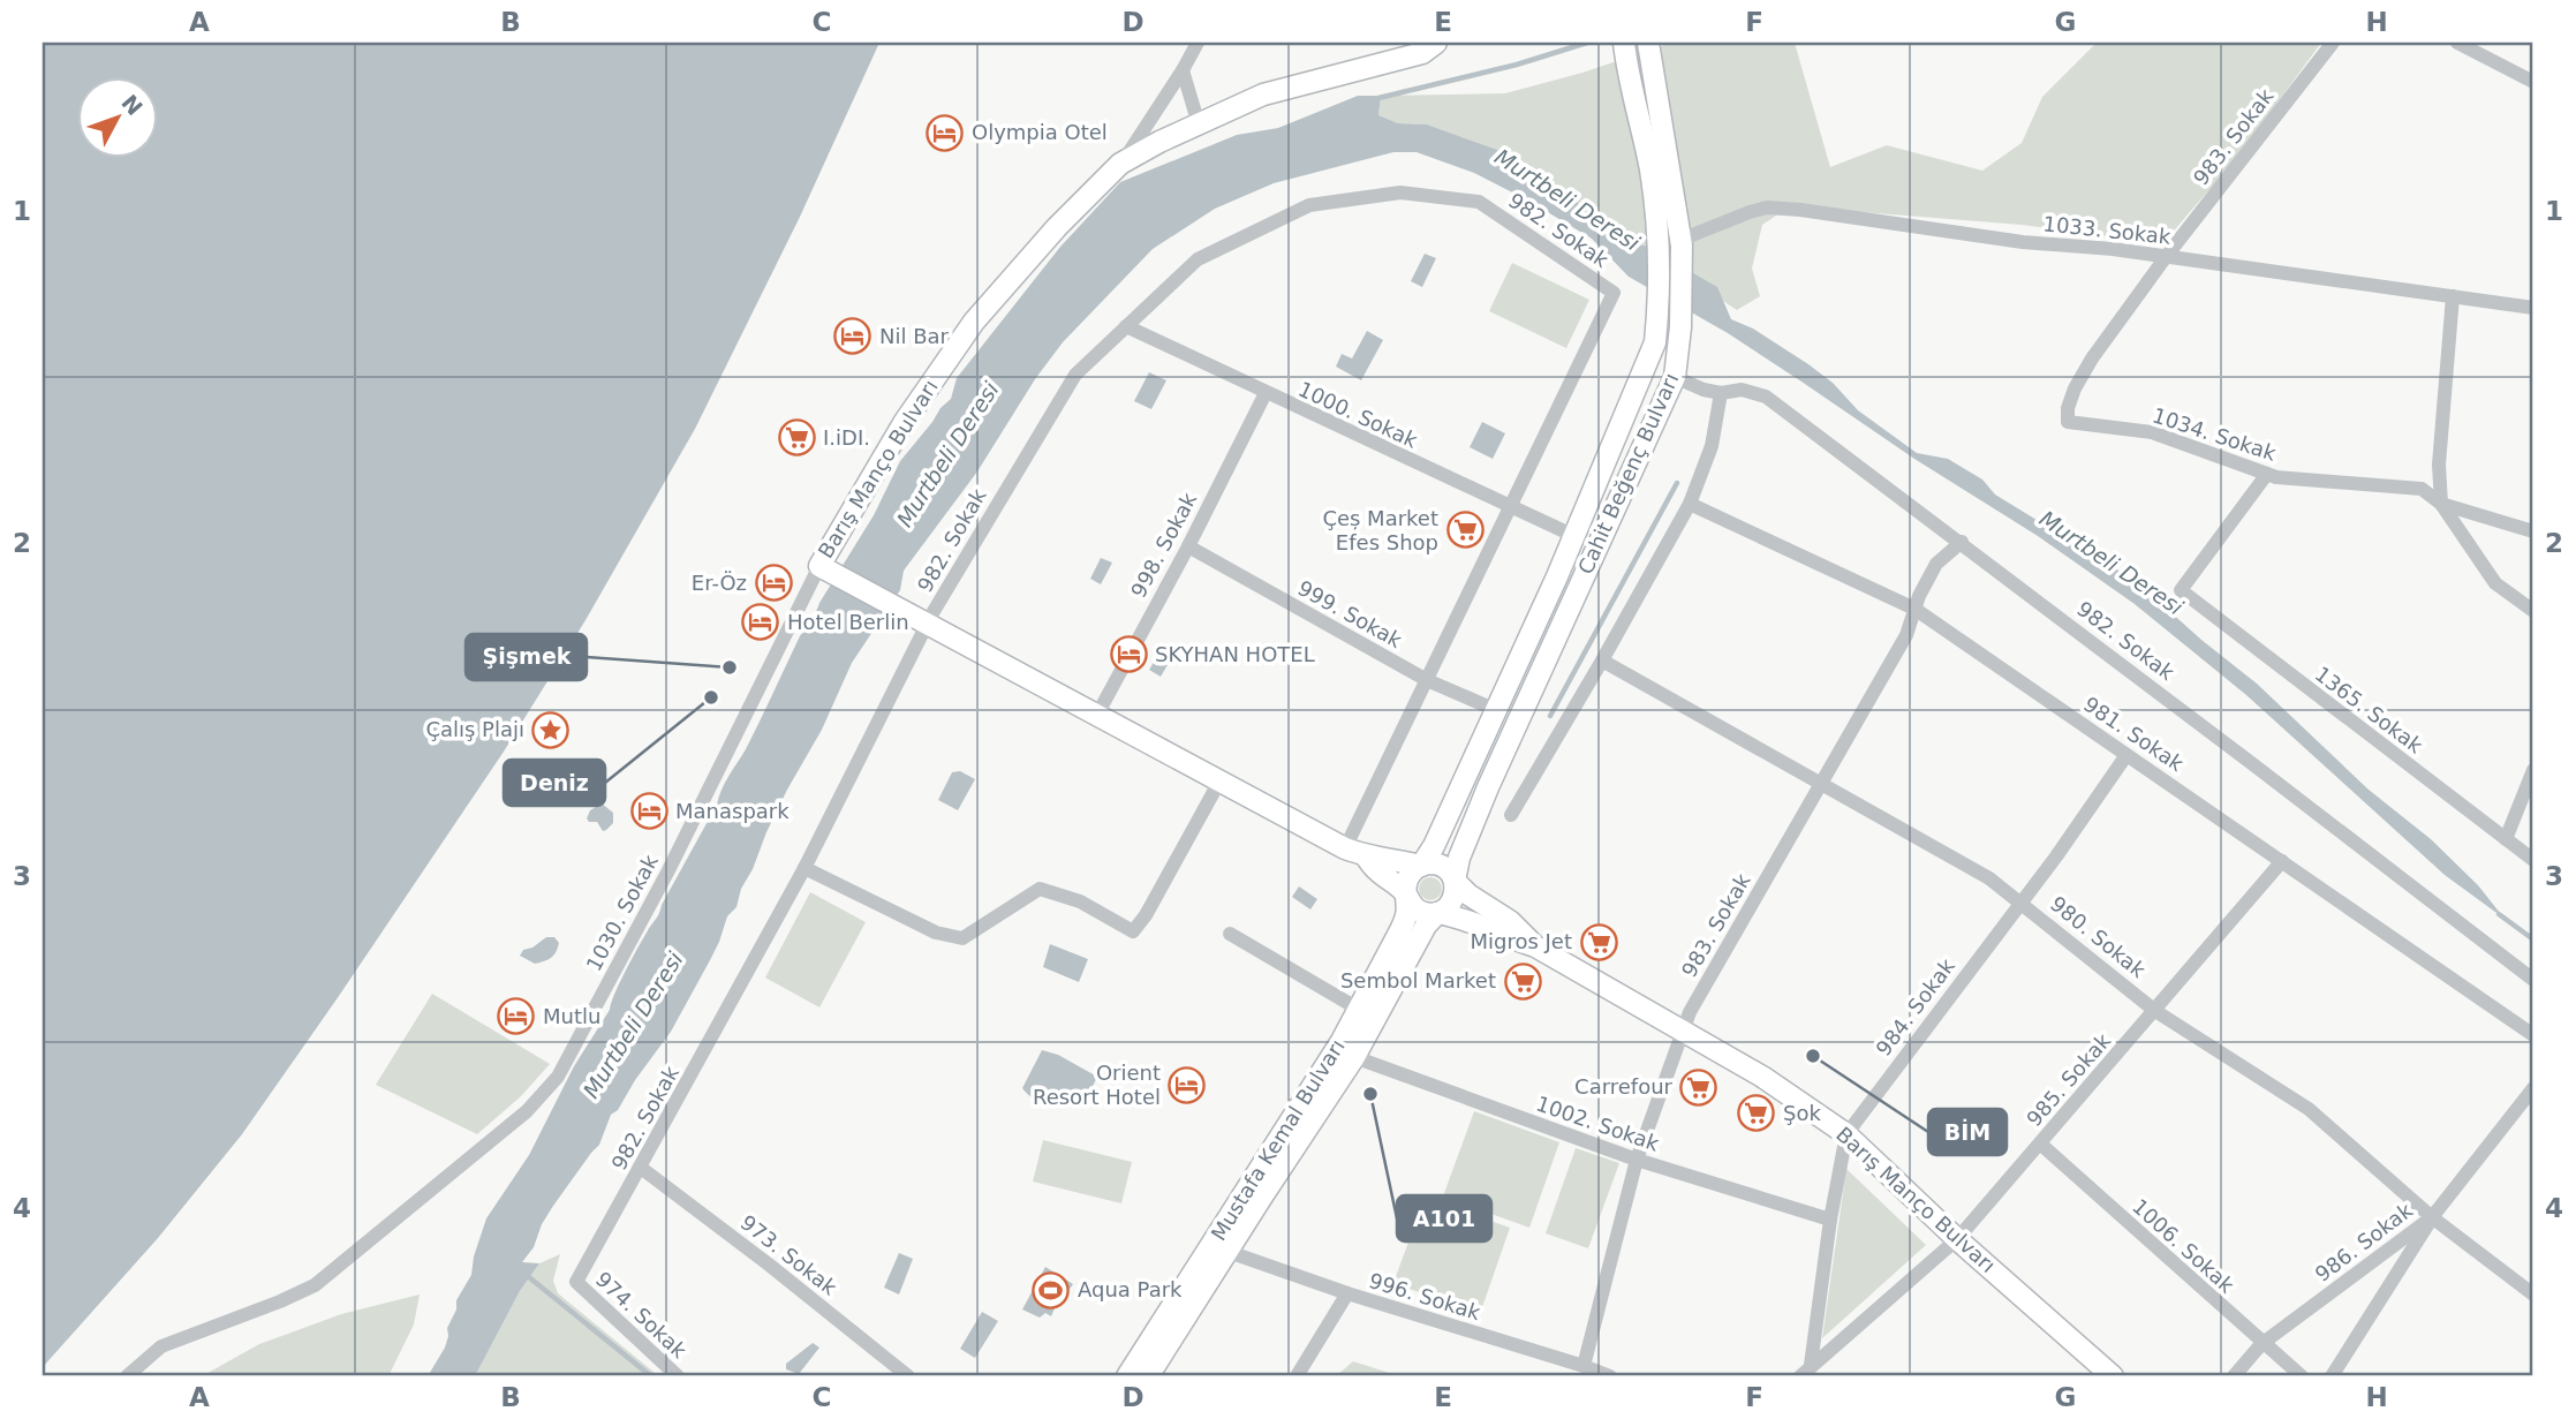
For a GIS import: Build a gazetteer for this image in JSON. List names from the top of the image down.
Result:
{
  "streets": {
    "main road": ["Barış Manço Bulvarı", "Cahit Beğenç Bulvarı", "Mustafa Kemal Bulvarı"],
    "street": [
      "983. Sokak",
      "982. Sokak",
      "1033. Sokak",
      "1000. Sokak",
      "1034. Sokak",
      "998. Sokak",
      "999. Sokak",
      "1365. Sokak",
      "981. Sokak",
      "1030. Sokak",
      "980. Sokak",
      "984. Sokak",
      "985. Sokak",
      "1002. Sokak",
      "986. Sokak",
      "1006. Sokak",
      "973. Sokak",
      "996. Sokak",
      "974. Sokak"
    ]
  },
  "crossings": [
    ["983. Sokak", "982. Sokak"],
    ["983. Sokak", "1033. Sokak"],
    ["983. Sokak", "1034. Sokak"],
    ["983. Sokak", "Barış Manço Bulvarı"],
    ["983. Sokak", "981. Sokak"],
    ["983. Sokak", "980. Sokak"],
    ["983. Sokak", "1002. Sokak"],
    ["983. Sokak", "996. Sokak"],
    ["982. Sokak", "1000. Sokak"],
    ["982. Sokak", "Barış Manço Bulvarı"],
    ["982. Sokak", "Cahit Beğenç Bulvarı"],
    ["982. Sokak", "973. Sokak"],
    ["982. Sokak", "974. Sokak"],
    ["1033. Sokak", "1034. Sokak"],
    ["1033. Sokak", "Cahit Beğenç Bulvarı"],
    ["1000. Sokak", "Cahit Beğenç Bulvarı"],
    ["1000. Sokak", "998. Sokak"],
    ["1034. Sokak", "1365. Sokak"],
    ["Barış Manço Bulvarı", "Cahit Beğenç Bulvarı"],
    ["Barış Manço Bulvarı", "998. Sokak"],
    ["Barış Manço Bulvarı", "1030. Sokak"],
    ["Barış Manço Bulvarı", "984. Sokak"],
    ["Barış Manço Bulvarı", "985. Sokak"],
    ["Barış Manço Bulvarı", "Mustafa Kemal Bulvarı"],
    ["Cahit Beğenç Bulvarı", "999. Sokak"],
    ["Cahit Beğenç Bulvarı", "Mustafa Kemal Bulvarı"],
    ["998. Sokak", "999. Sokak"],
    ["981. Sokak", "984. Sokak"],
    ["981. Sokak", "985. Sokak"],
    ["980. Sokak", "984. Sokak"],
    ["980. Sokak", "985. Sokak"],
    ["980. Sokak", "986. Sokak"],
    ["984. Sokak", "985. Sokak"],
    ["984. Sokak", "1002. Sokak"],
    ["985. Sokak", "1006. Sokak"],
    ["1002. Sokak", "Mustafa Kemal Bulvarı"],
    ["Mustafa Kemal Bulvarı", "996. Sokak"],
    ["986. Sokak", "1006. Sokak"]
  ],
  "water": ["Murtbeli Deresi"],
  "places": {
    "hotel": [
      "Olympia Otel",
      "Nil Bar",
      "Er-Öz",
      "Hotel Berlin",
      "SKYHAN HOTEL",
      "Manaspark",
      "Mutlu",
      "Orient Resort Hotel"
    ],
    "supermarket": [
      "I.iDI.",
      "Çeș Market Efes Shop",
      "Migros Jet",
      "Sembol Market",
      "Carrefour",
      "Şok"
    ],
    "other": [
      "Şişmek",
      "Deniz",
      "BİM",
      "A101"
    ],
    "place": ["Çalış Plajı"],
    "sports": ["Aqua Park"]
  },
  "north": "top right",
  "grid": {
    "columns": [
      "A",
      "B",
      "C",
      "D",
      "E",
      "F",
      "G",
      "H"
    ],
    "rows": [
      "1",
      "2",
      "3",
      "4"
    ]
  }
}
